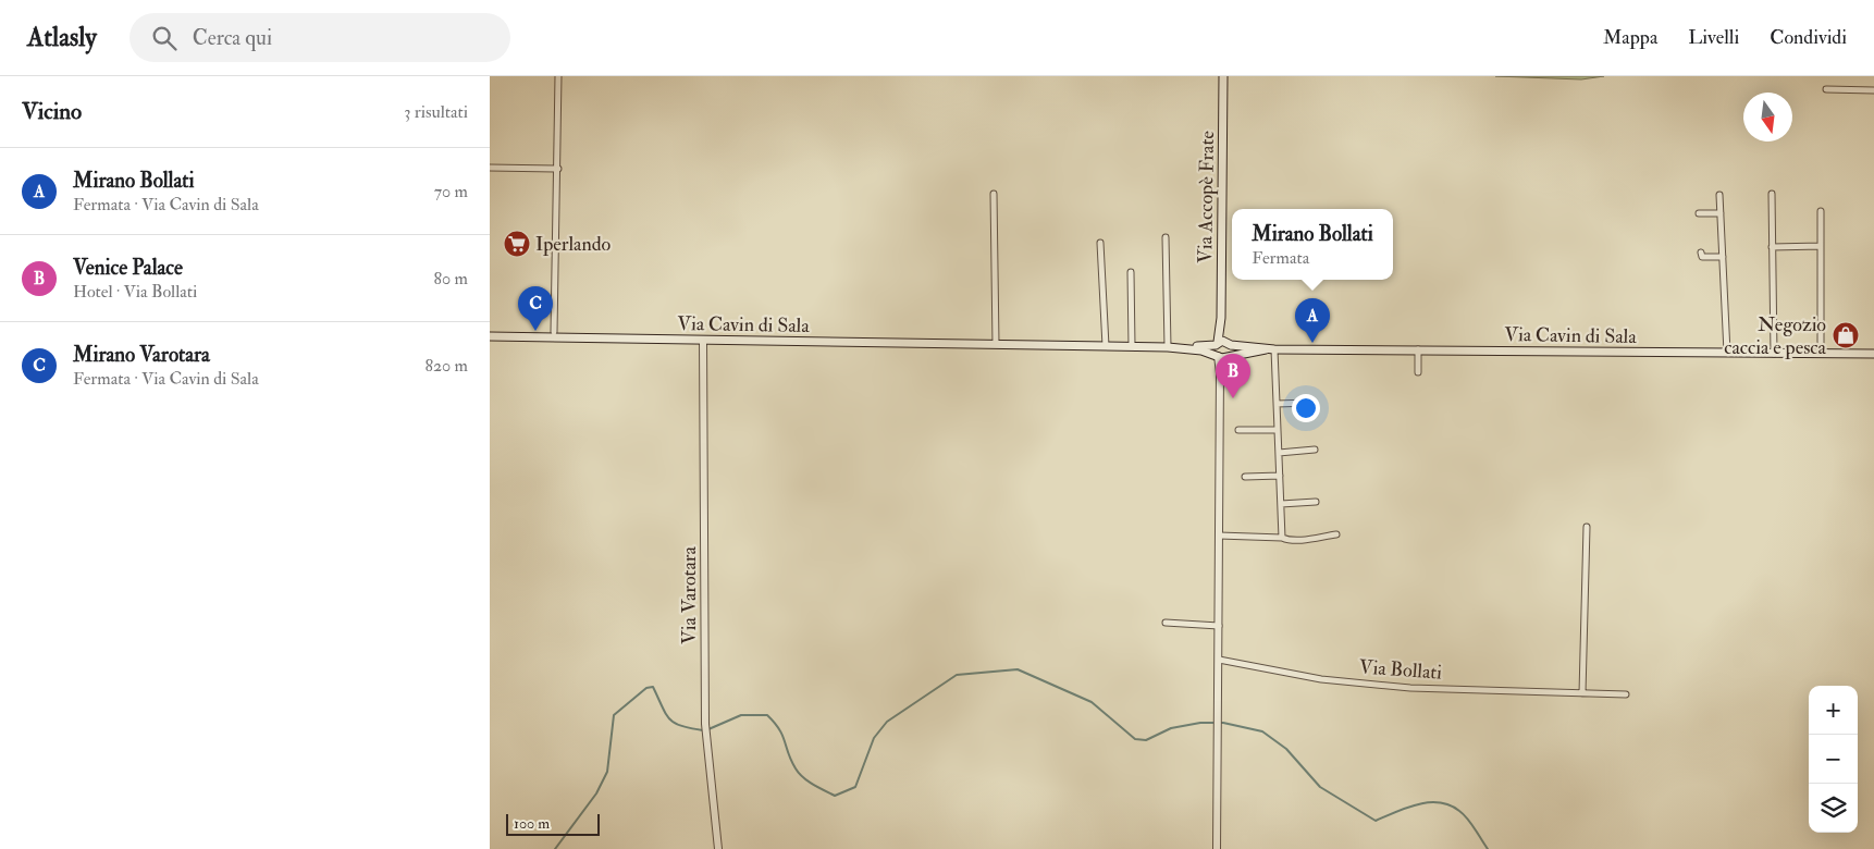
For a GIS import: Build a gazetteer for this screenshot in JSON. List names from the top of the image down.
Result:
{
  "streets": {
    "main road": ["Via Accopè Frate", "Via Cavin di Sala"],
    "street": ["Via Varotara", "Via Bollati"]
  },
  "crossings": [
    ["Via Accopè Frate", "Via Cavin di Sala"],
    ["Via Cavin di Sala", "Via Varotara"]
  ],
  "places": {
    "supermarket": ["Iperlando"],
    "shop": ["Negozio caccia e pesca"]
  },
  "scale_bar": "100 m",
  "north": "bottom",
  "page": {
    "header": "Atlasly",
    "search": "Cerca qui",
    "nav": ["Mappa", "Livelli", "Condividi"],
    "heading": ["Vicino", "3 risultati"],
    "list": [
      {
        "mark": "A",
        "name": "Mirano Bollati",
        "note": "Fermata · Via Cavin di Sala",
        "value": "70 m"
      },
      {
        "mark": "B",
        "name": "Venice Palace",
        "note": "Hotel · Via Bollati",
        "value": "80 m"
      },
      {
        "mark": "C",
        "name": "Mirano Varotara",
        "note": "Fermata · Via Cavin di Sala",
        "value": "820 m"
      }
    ],
    "popup": ["Mirano Bollati", "Fermata"],
    "pins": ["C", "A", "B"],
    "map_buttons": ["+", "−"],
    "scale": "100 m"
  }
}
